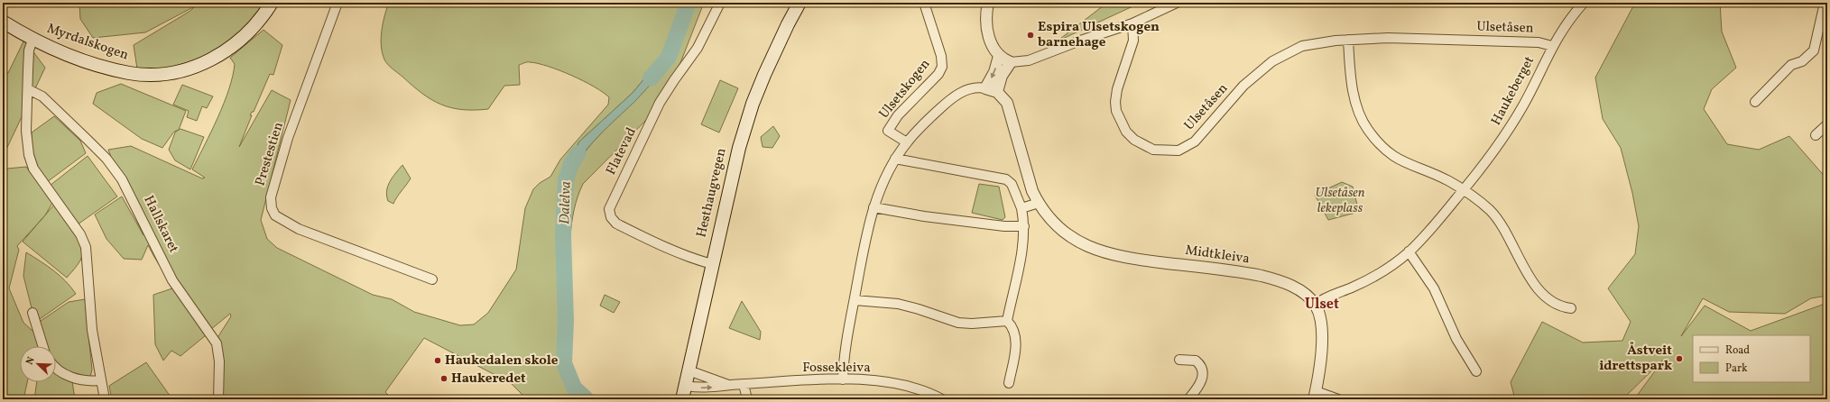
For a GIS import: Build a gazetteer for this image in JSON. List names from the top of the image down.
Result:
{
  "streets": {
    "main road": ["Myrdalskogen", "Hesthaugvegen"],
    "street": [
      "Ulsetåsen",
      "Ulsetskogen",
      "Haukeberget",
      "Flatevad",
      "Prestestien",
      "Hallskaret",
      "Midtkleiva",
      "Fossekleiva"
    ]
  },
  "crossings": [
    ["Ulsetåsen", "Haukeberget"],
    ["Haukeberget", "Midtkleiva"],
    ["Flatevad", "Hesthaugvegen"],
    ["Hesthaugvegen", "Fossekleiva"]
  ],
  "districts": ["Ulset"],
  "water": ["Dalelva"],
  "parks": ["Ulsetåsen lekeplass"],
  "places": [
    "Espira Ulsetskogen barnehage",
    "Åstveit idrettspark",
    "Haukedalen skole",
    "Haukeredet"
  ],
  "legend": ["Road", "Park"],
  "north": "top left"
}
